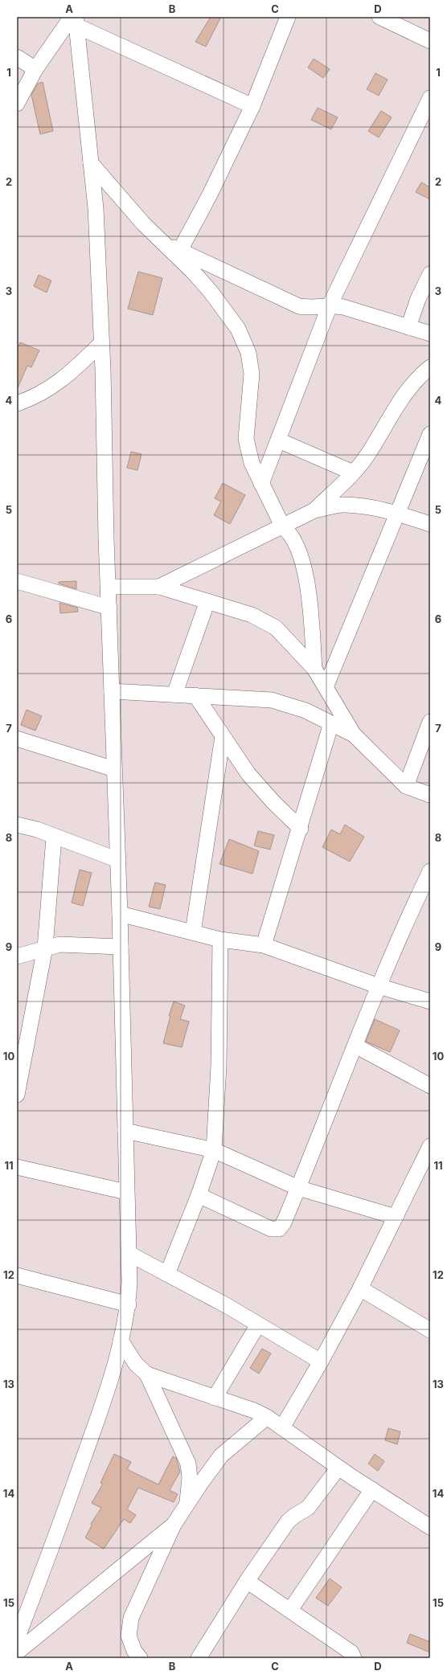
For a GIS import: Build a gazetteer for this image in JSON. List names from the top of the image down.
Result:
{
  "grid": {
    "columns": [
      "A",
      "B",
      "C",
      "D"
    ],
    "rows": [
      "1",
      "2",
      "3",
      "4",
      "5",
      "6",
      "7",
      "8",
      "9",
      "10",
      "11",
      "12",
      "13",
      "14",
      "15"
    ]
  }
}
